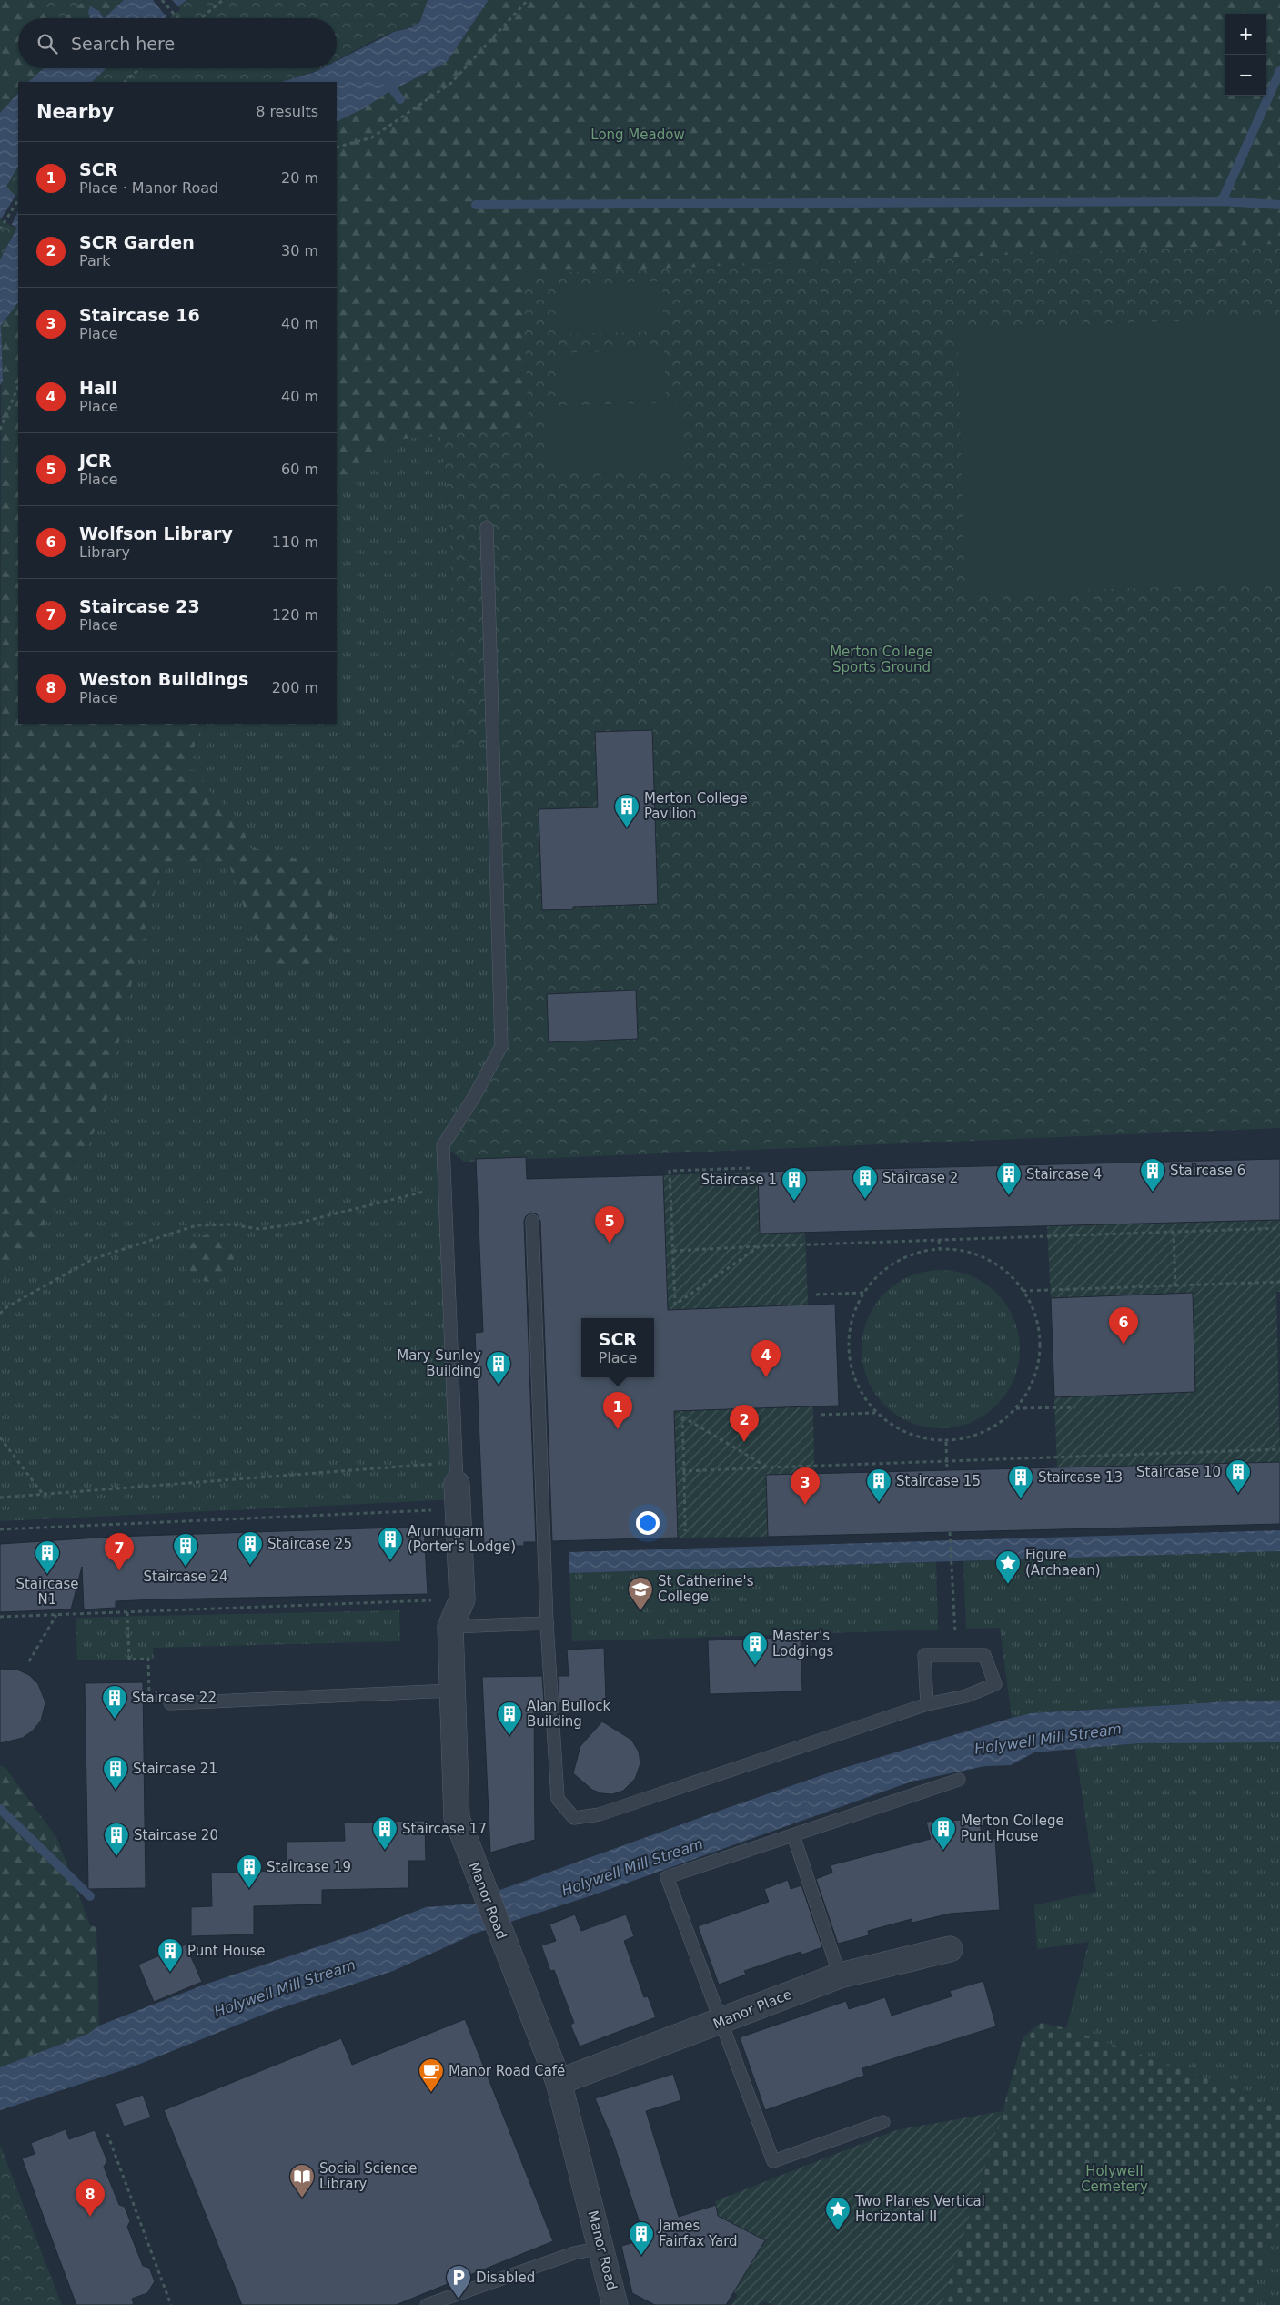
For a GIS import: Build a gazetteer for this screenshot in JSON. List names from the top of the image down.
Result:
{
  "streets": {
    "street": ["Manor Road", "Manor Place"]
  },
  "crossings": [
    ["Manor Road", "Manor Place"]
  ],
  "water": ["Holywell Mill Stream"],
  "parks": ["Long Meadow", "Merton College Sports Ground", "Holywell Cemetery"],
  "places": {
    "building": [
      "Merton College Pavilion",
      "Staircase 6",
      "Staircase 4",
      "Staircase 2",
      "Staircase 1",
      "Mary Sunley Building",
      "Staircase 10",
      "Staircase 13",
      "Staircase 15",
      "Arumugam (Porter's Lodge)",
      "Staircase 25",
      "Staircase 24",
      "Staircase N1",
      "Master's Lodgings",
      "Staircase 22",
      "Alan Bullock Building",
      "Staircase 21",
      "Staircase 17",
      "Merton College Punt House",
      "Staircase 20",
      "Staircase 19",
      "Punt House",
      "James Fairfax Yard"
    ],
    "place": ["Figure (Archaean)", "Two Planes Vertical Horizontal II"],
    "school or university": ["St Catherine's College"],
    "cafe": ["Manor Road Café"],
    "library": ["Social Science Library"],
    "parking": ["Disabled"]
  },
  "page": {
    "map_buttons": ["+", "−"],
    "search": "Search here",
    "heading": ["Nearby", "8 results"],
    "list": [
      {
        "mark": "1",
        "name": "SCR",
        "note": "Place · Manor Road",
        "value": "20 m"
      },
      {
        "mark": "2",
        "name": "SCR Garden",
        "note": "Park",
        "value": "30 m"
      },
      {
        "mark": "3",
        "name": "Staircase 16",
        "note": "Place",
        "value": "40 m"
      },
      {
        "mark": "4",
        "name": "Hall",
        "note": "Place",
        "value": "40 m"
      },
      {
        "mark": "5",
        "name": "JCR",
        "note": "Place",
        "value": "60 m"
      },
      {
        "mark": "6",
        "name": "Wolfson Library",
        "note": "Library",
        "value": "110 m"
      },
      {
        "mark": "7",
        "name": "Staircase 23",
        "note": "Place",
        "value": "120 m"
      },
      {
        "mark": "8",
        "name": "Weston Buildings",
        "note": "Place",
        "value": "200 m"
      }
    ],
    "pins": [
      "5",
      "6",
      "4",
      "1",
      "2",
      "3",
      "7",
      "8"
    ],
    "popup": ["SCR", "Place"]
  }
}
